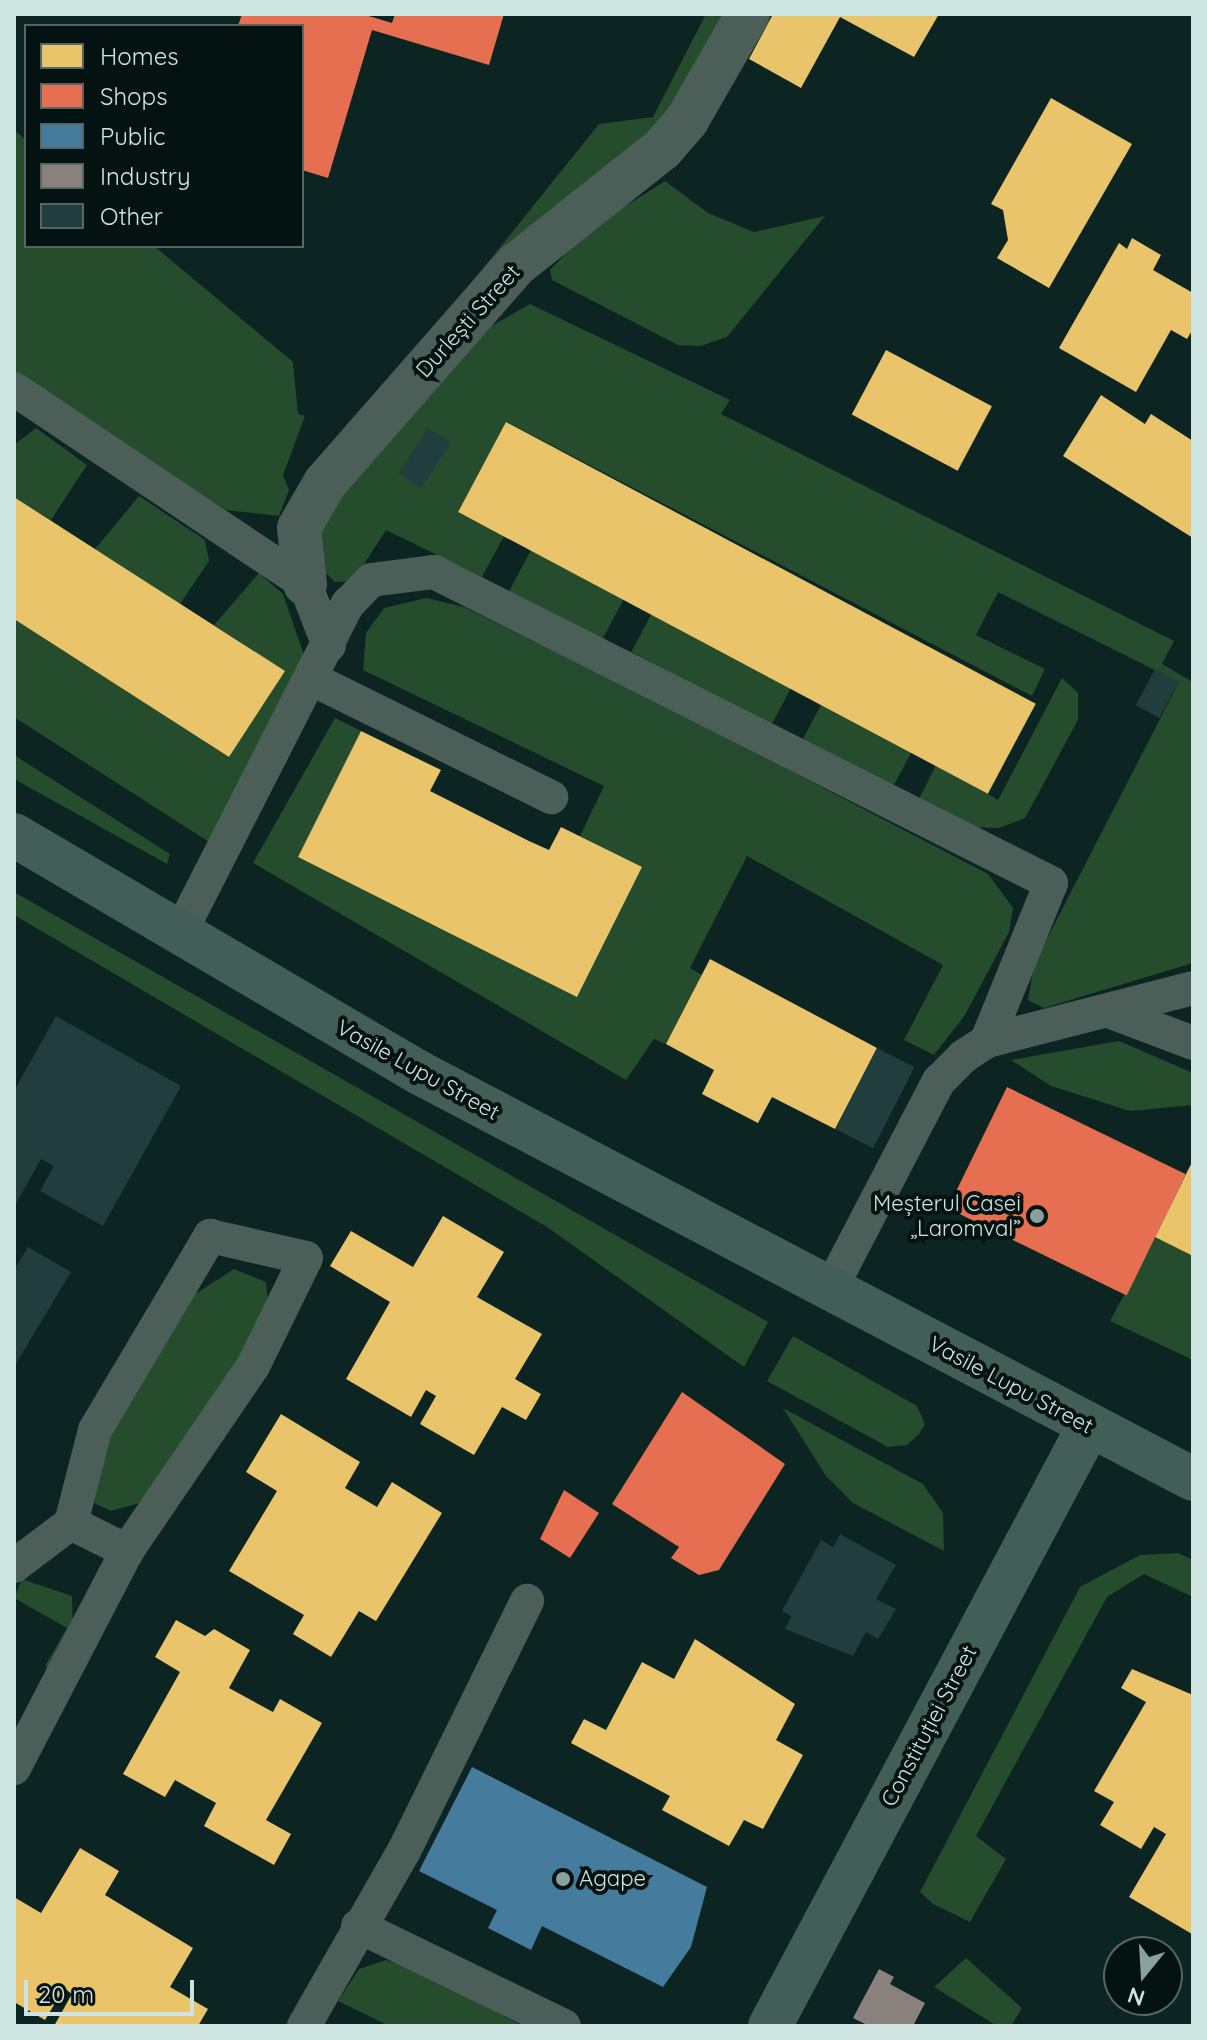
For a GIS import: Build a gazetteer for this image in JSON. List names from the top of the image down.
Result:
{
  "streets": {
    "main road": ["Vasile Lupu Street", "Constituției Street"],
    "street": ["Durlești Street"]
  },
  "crossings": [
    ["Vasile Lupu Street", "Constituției Street"]
  ],
  "places": ["Meșterul Casei „Laromval”", "Agape"],
  "legend": [
    "Homes",
    "Shops",
    "Public",
    "Industry",
    "Other"
  ],
  "scale_bar": "20 m",
  "north": "bottom"
}
